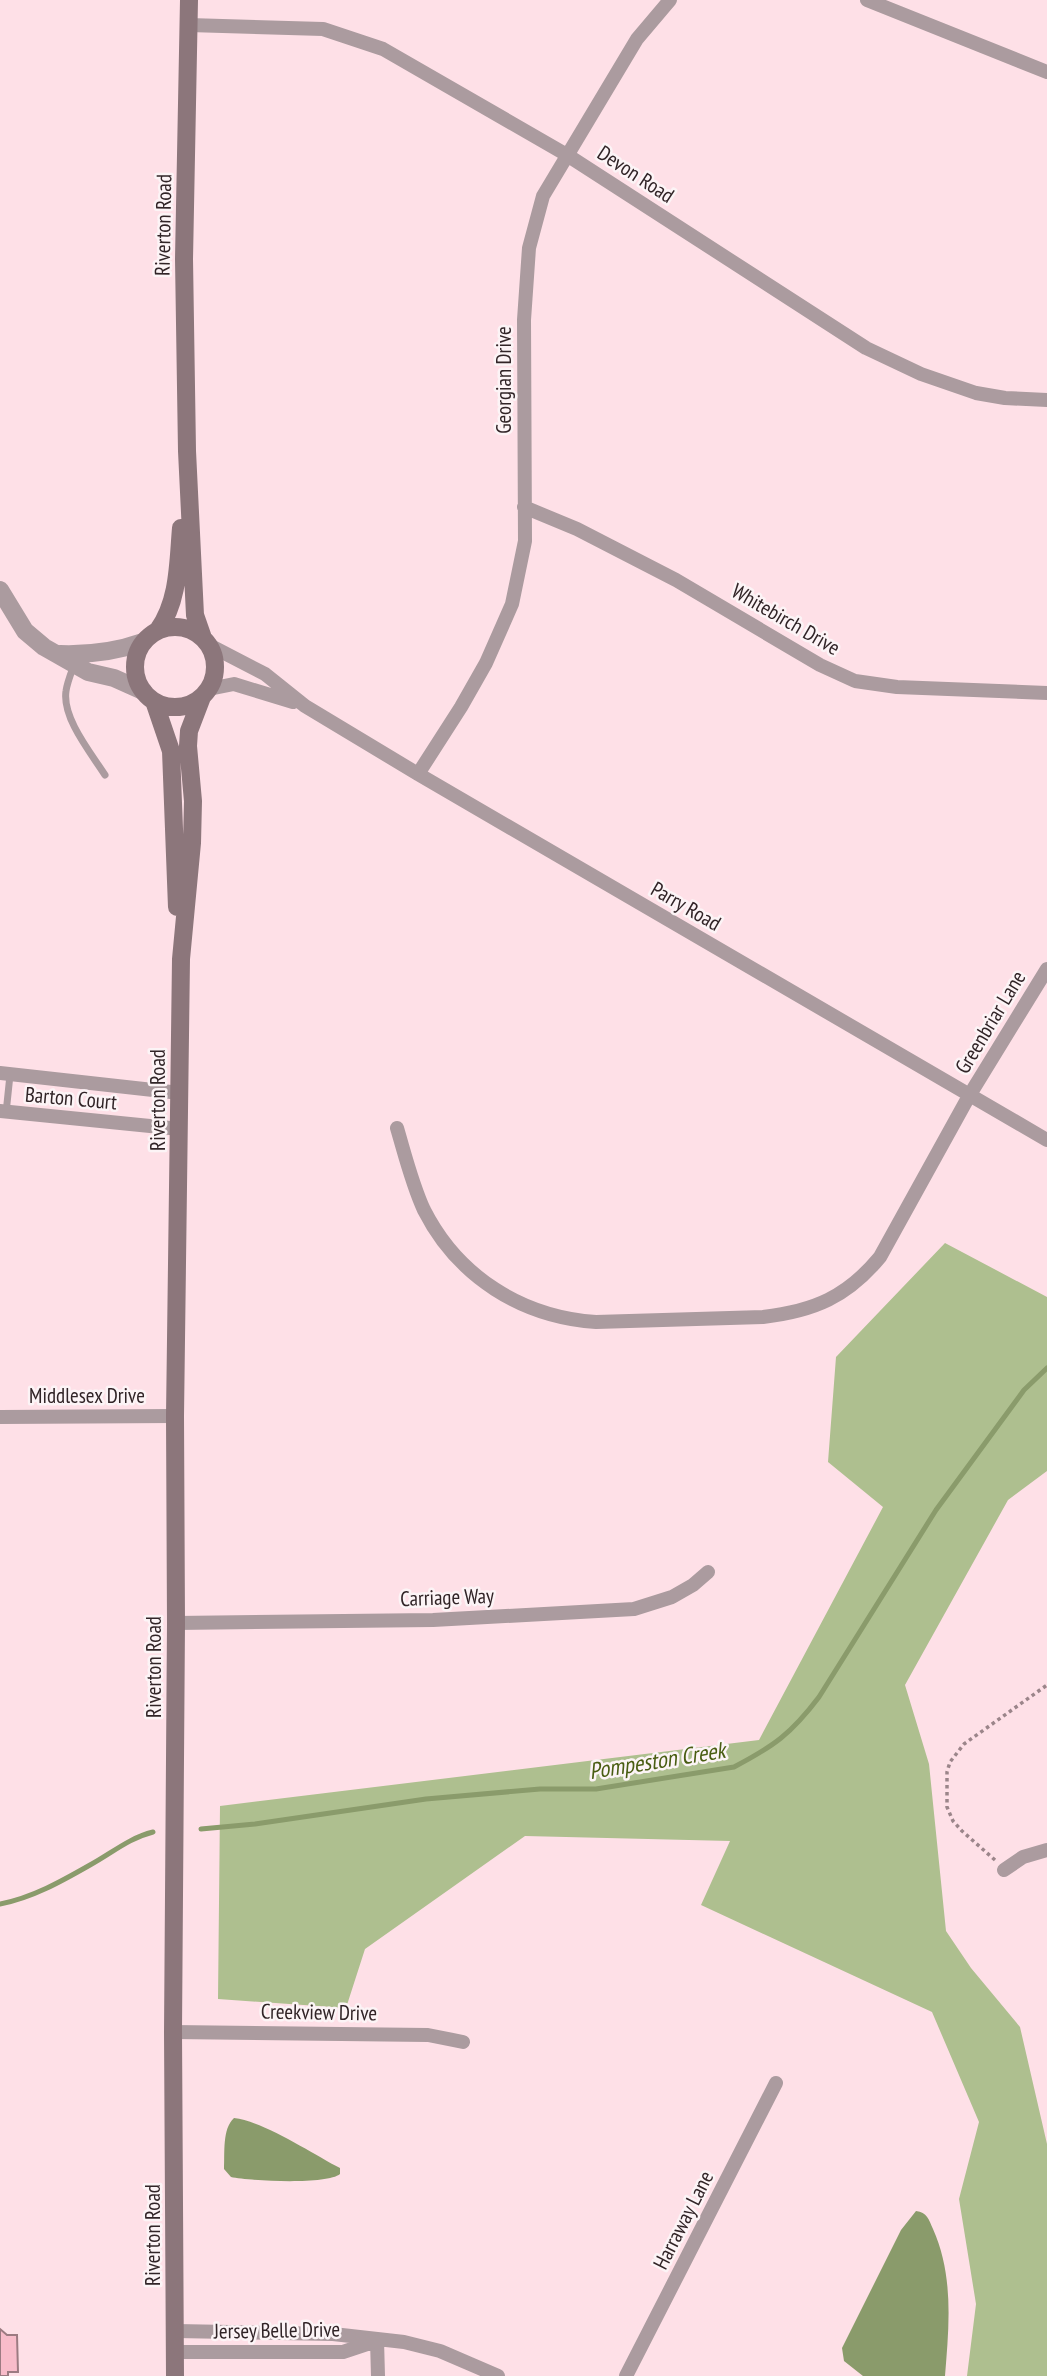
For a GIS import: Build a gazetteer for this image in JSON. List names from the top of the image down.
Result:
{
  "streets": {
    "main road": ["Riverton Road"],
    "street": [
      "Devon Road",
      "Georgian Drive",
      "Whitebirch Drive",
      "Parry Road",
      "Greenbriar Lane",
      "Barton Court",
      "Middlesex Drive",
      "Carriage Way",
      "Creekview Drive",
      "Harraway Lane",
      "Jersey Belle Drive"
    ]
  },
  "crossings": [
    ["Devon Road", "Riverton Road"],
    ["Devon Road", "Georgian Drive"],
    ["Riverton Road", "Parry Road"],
    ["Riverton Road", "Barton Court"],
    ["Riverton Road", "Middlesex Drive"],
    ["Riverton Road", "Carriage Way"],
    ["Riverton Road", "Creekview Drive"],
    ["Riverton Road", "Jersey Belle Drive"],
    ["Georgian Drive", "Whitebirch Drive"],
    ["Georgian Drive", "Parry Road"],
    ["Parry Road", "Greenbriar Lane"]
  ],
  "water": ["Pompeston Creek"]
}
